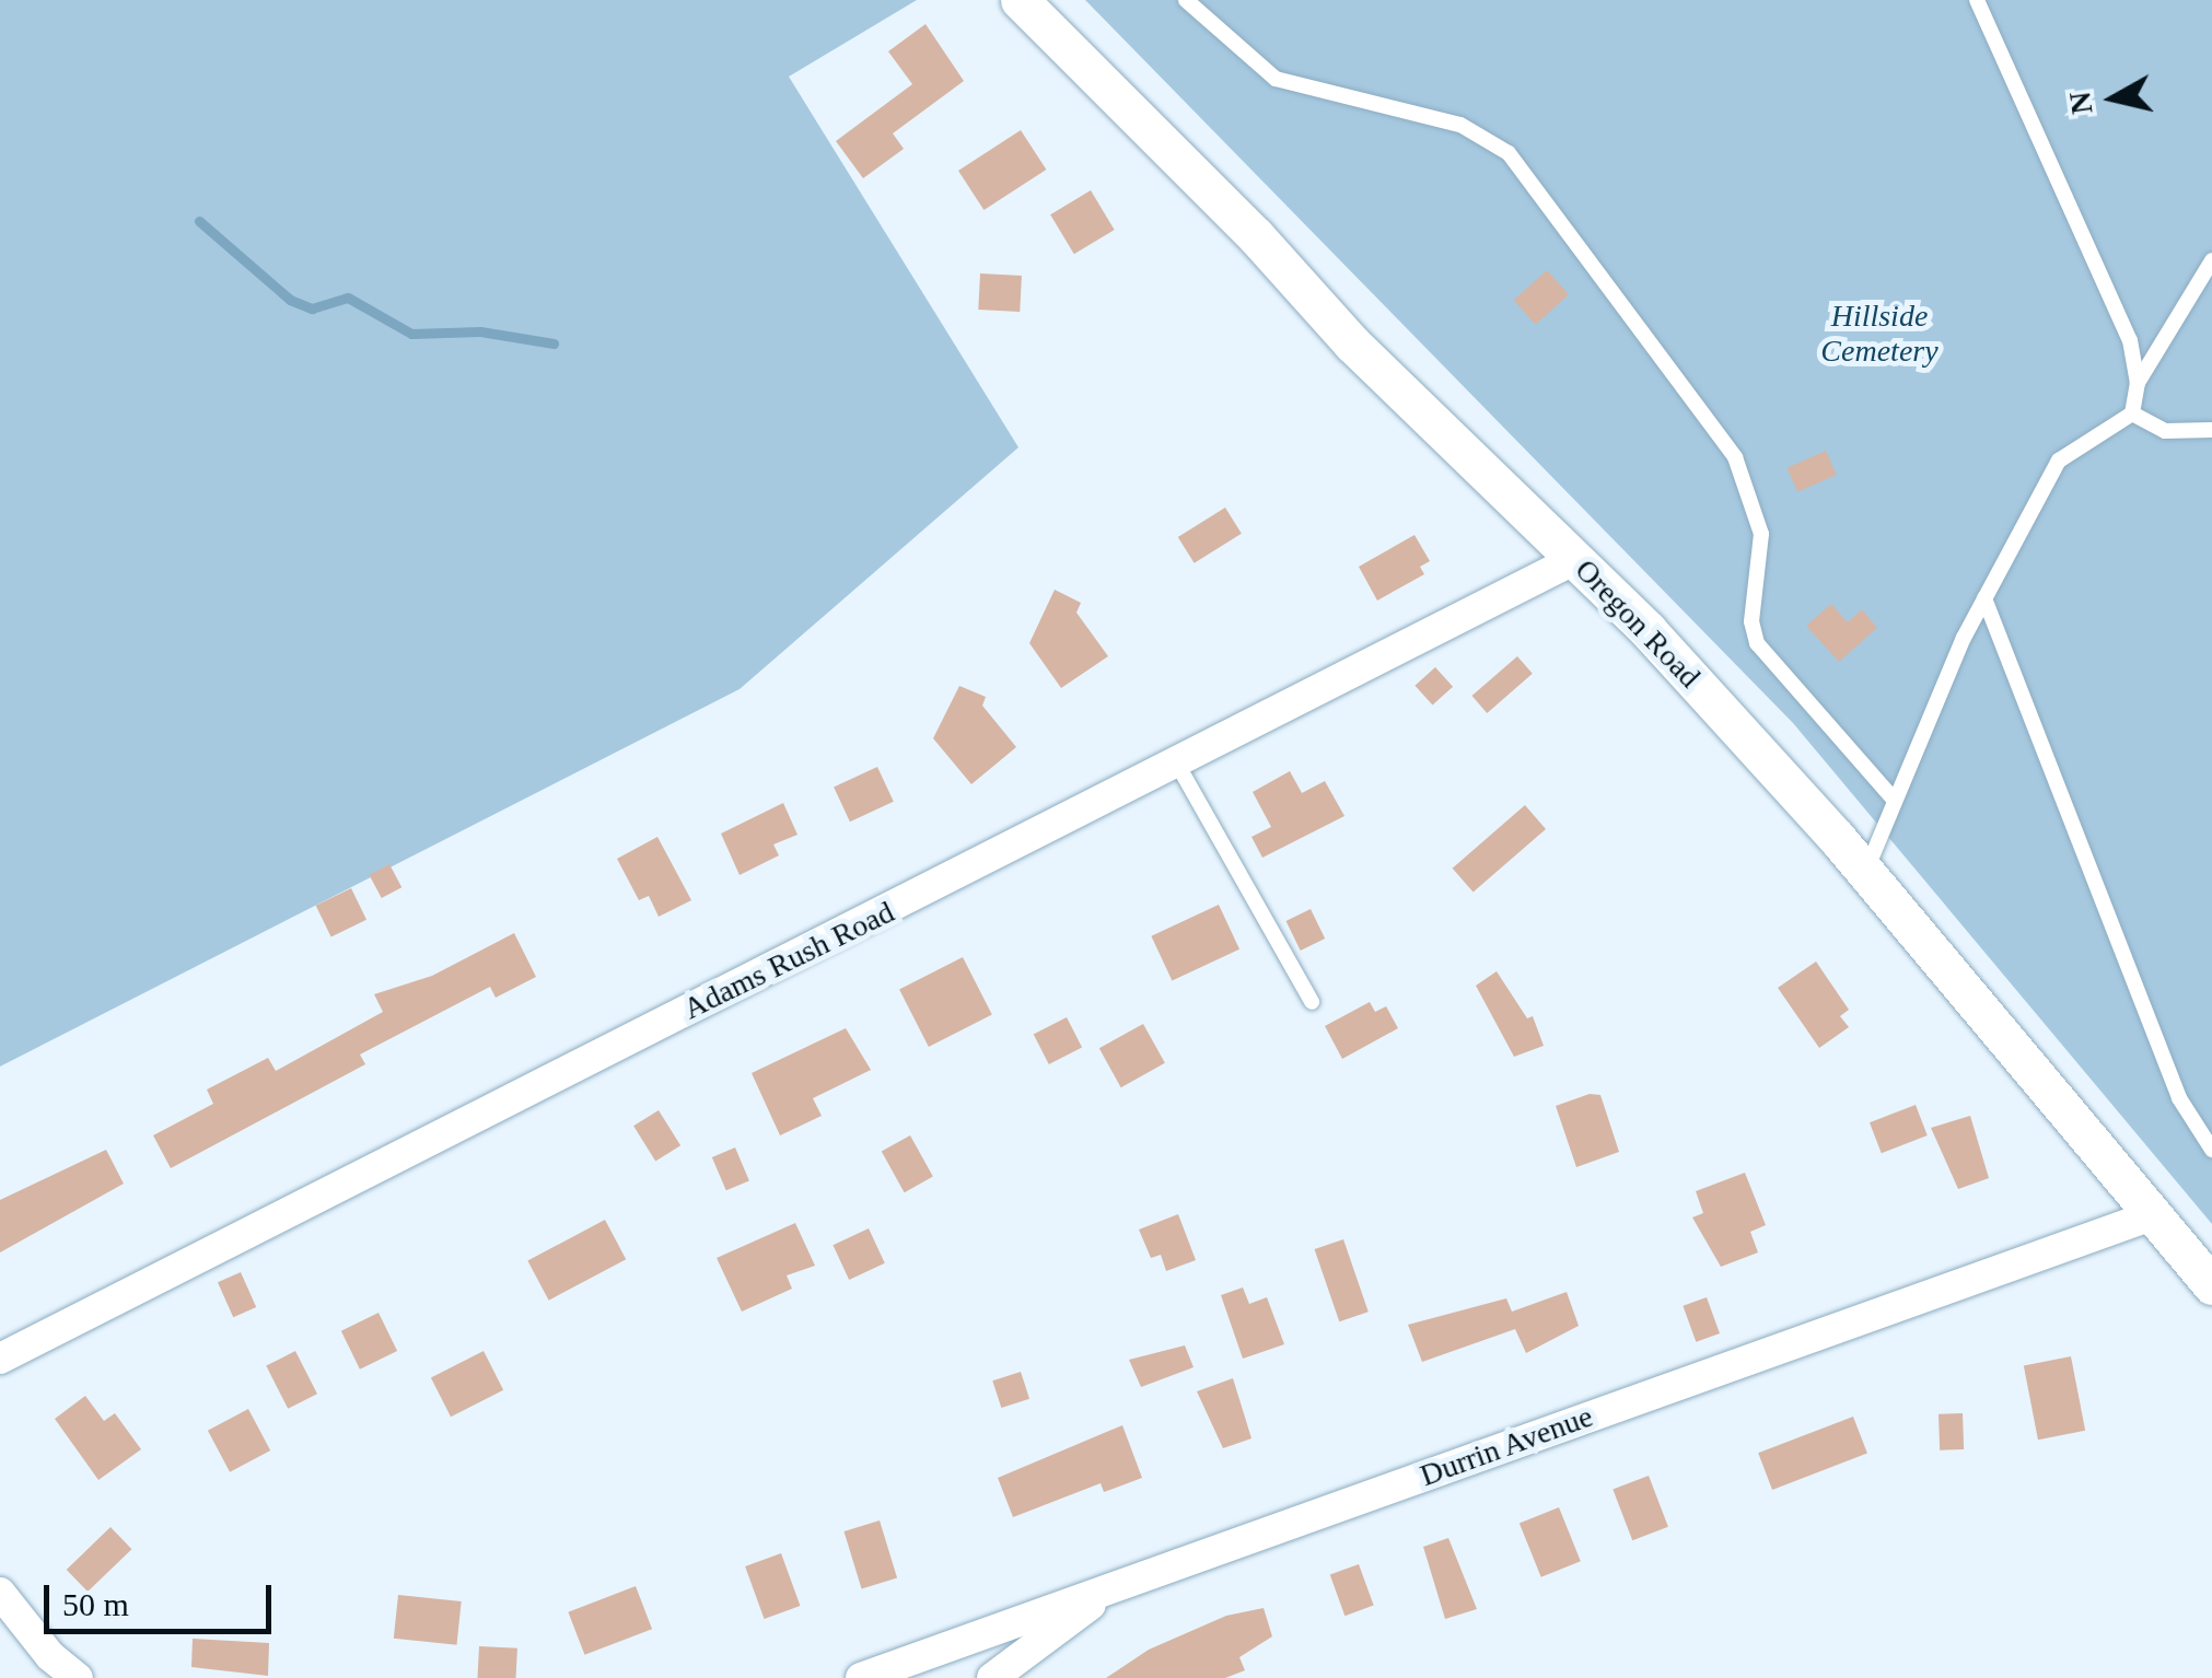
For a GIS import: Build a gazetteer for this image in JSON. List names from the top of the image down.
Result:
{
  "streets": {
    "street": ["Oregon Road", "Adams Rush Road", "Durrin Avenue"]
  },
  "crossings": [
    ["Oregon Road", "Adams Rush Road"],
    ["Oregon Road", "Durrin Avenue"]
  ],
  "parks": ["Hillside Cemetery"],
  "scale_bar": "50 m",
  "north": "left"
}
